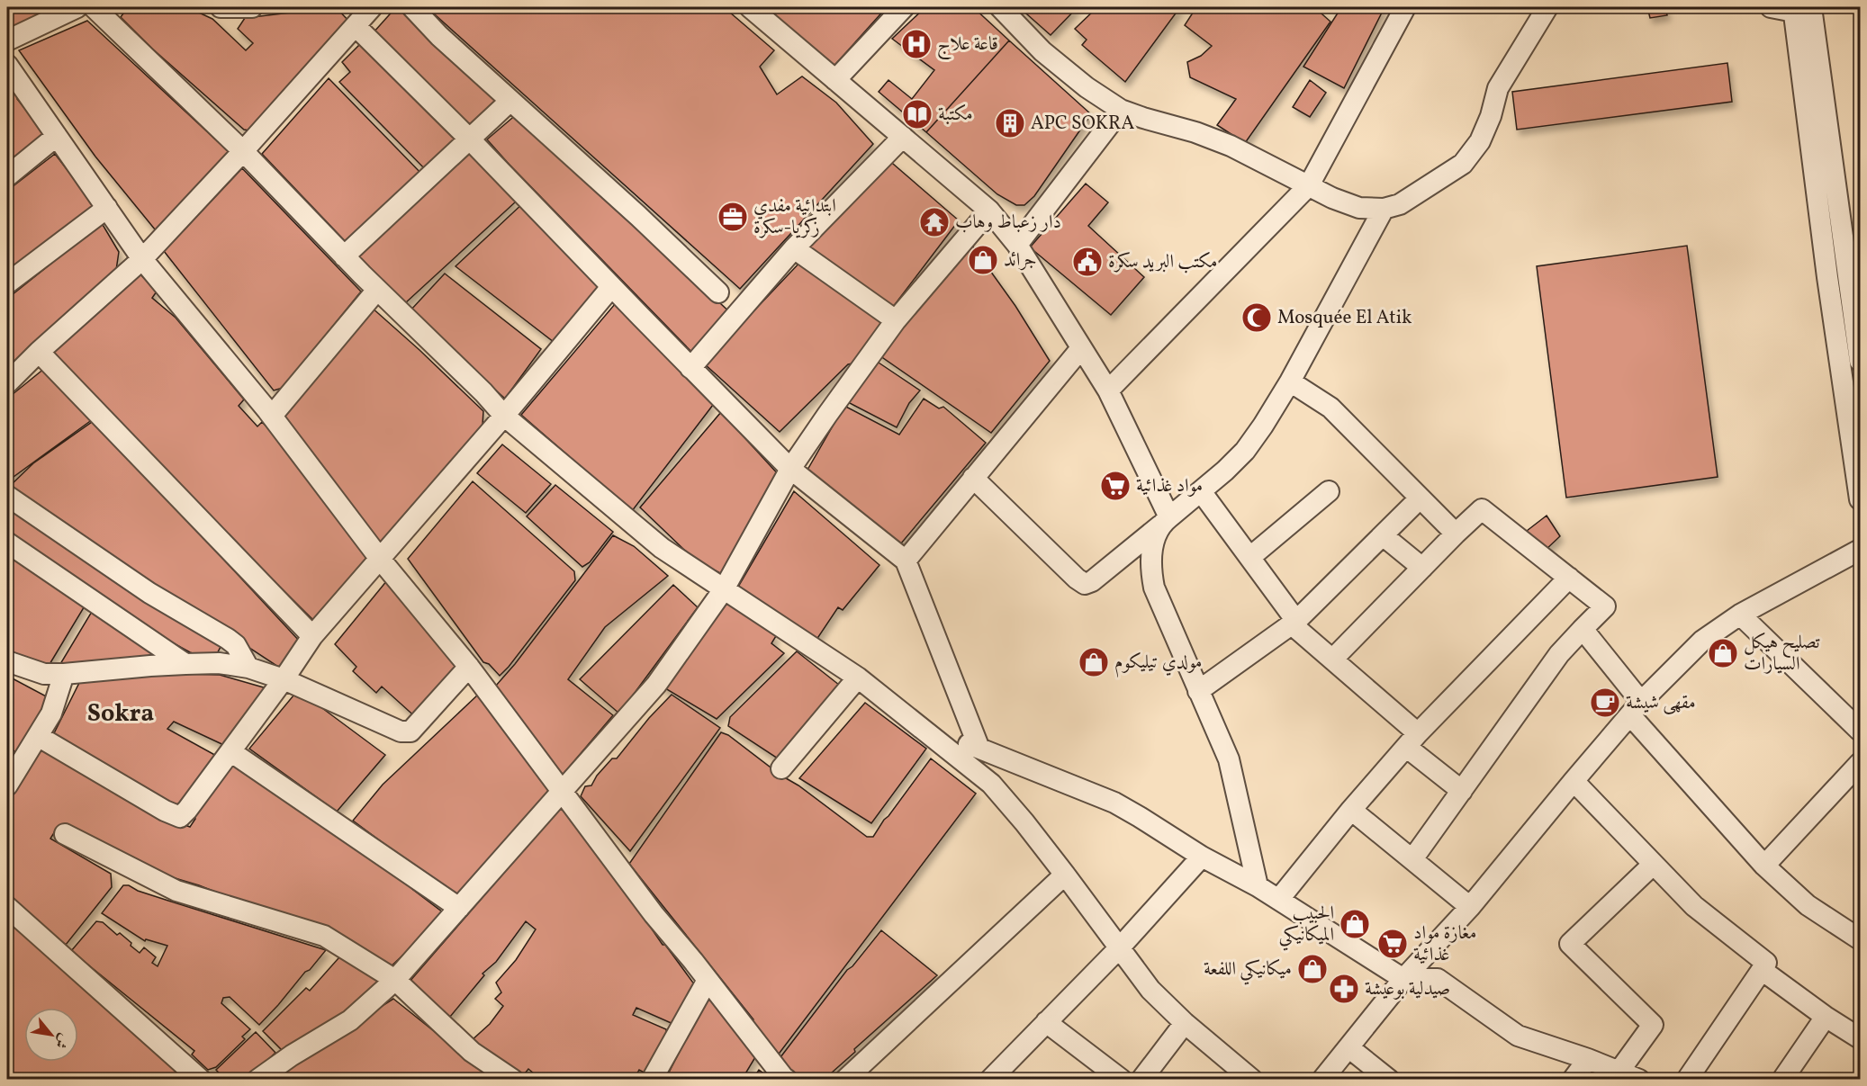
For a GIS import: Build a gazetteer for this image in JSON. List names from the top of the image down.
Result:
{
  "districts": ["Sokra"],
  "places": {
    "hospital": ["قاعة علاج"],
    "library": ["مكتبة"],
    "building": ["APC SOKRA"],
    "office": ["ابتدائية مفدي زكريا-سكرة"],
    "temple": ["دار زعباط وهاب"],
    "shop": [
      "جرائد",
      "تصليح هيكل السيارات",
      "مولدي تيليكوم",
      "الحبيب الميكانيكي",
      "ميكانيكي اللفعة"
    ],
    "public building": ["مكتب البريد سكرة"],
    "mosque": ["Mosquée El Atik"],
    "supermarket": ["مواد غذائية", "مغازة مواد غذائية"],
    "cafe": ["مقهى شيشة"],
    "pharmacy": ["صيدلية بوعيشة"]
  },
  "north": "bottom right"
}
